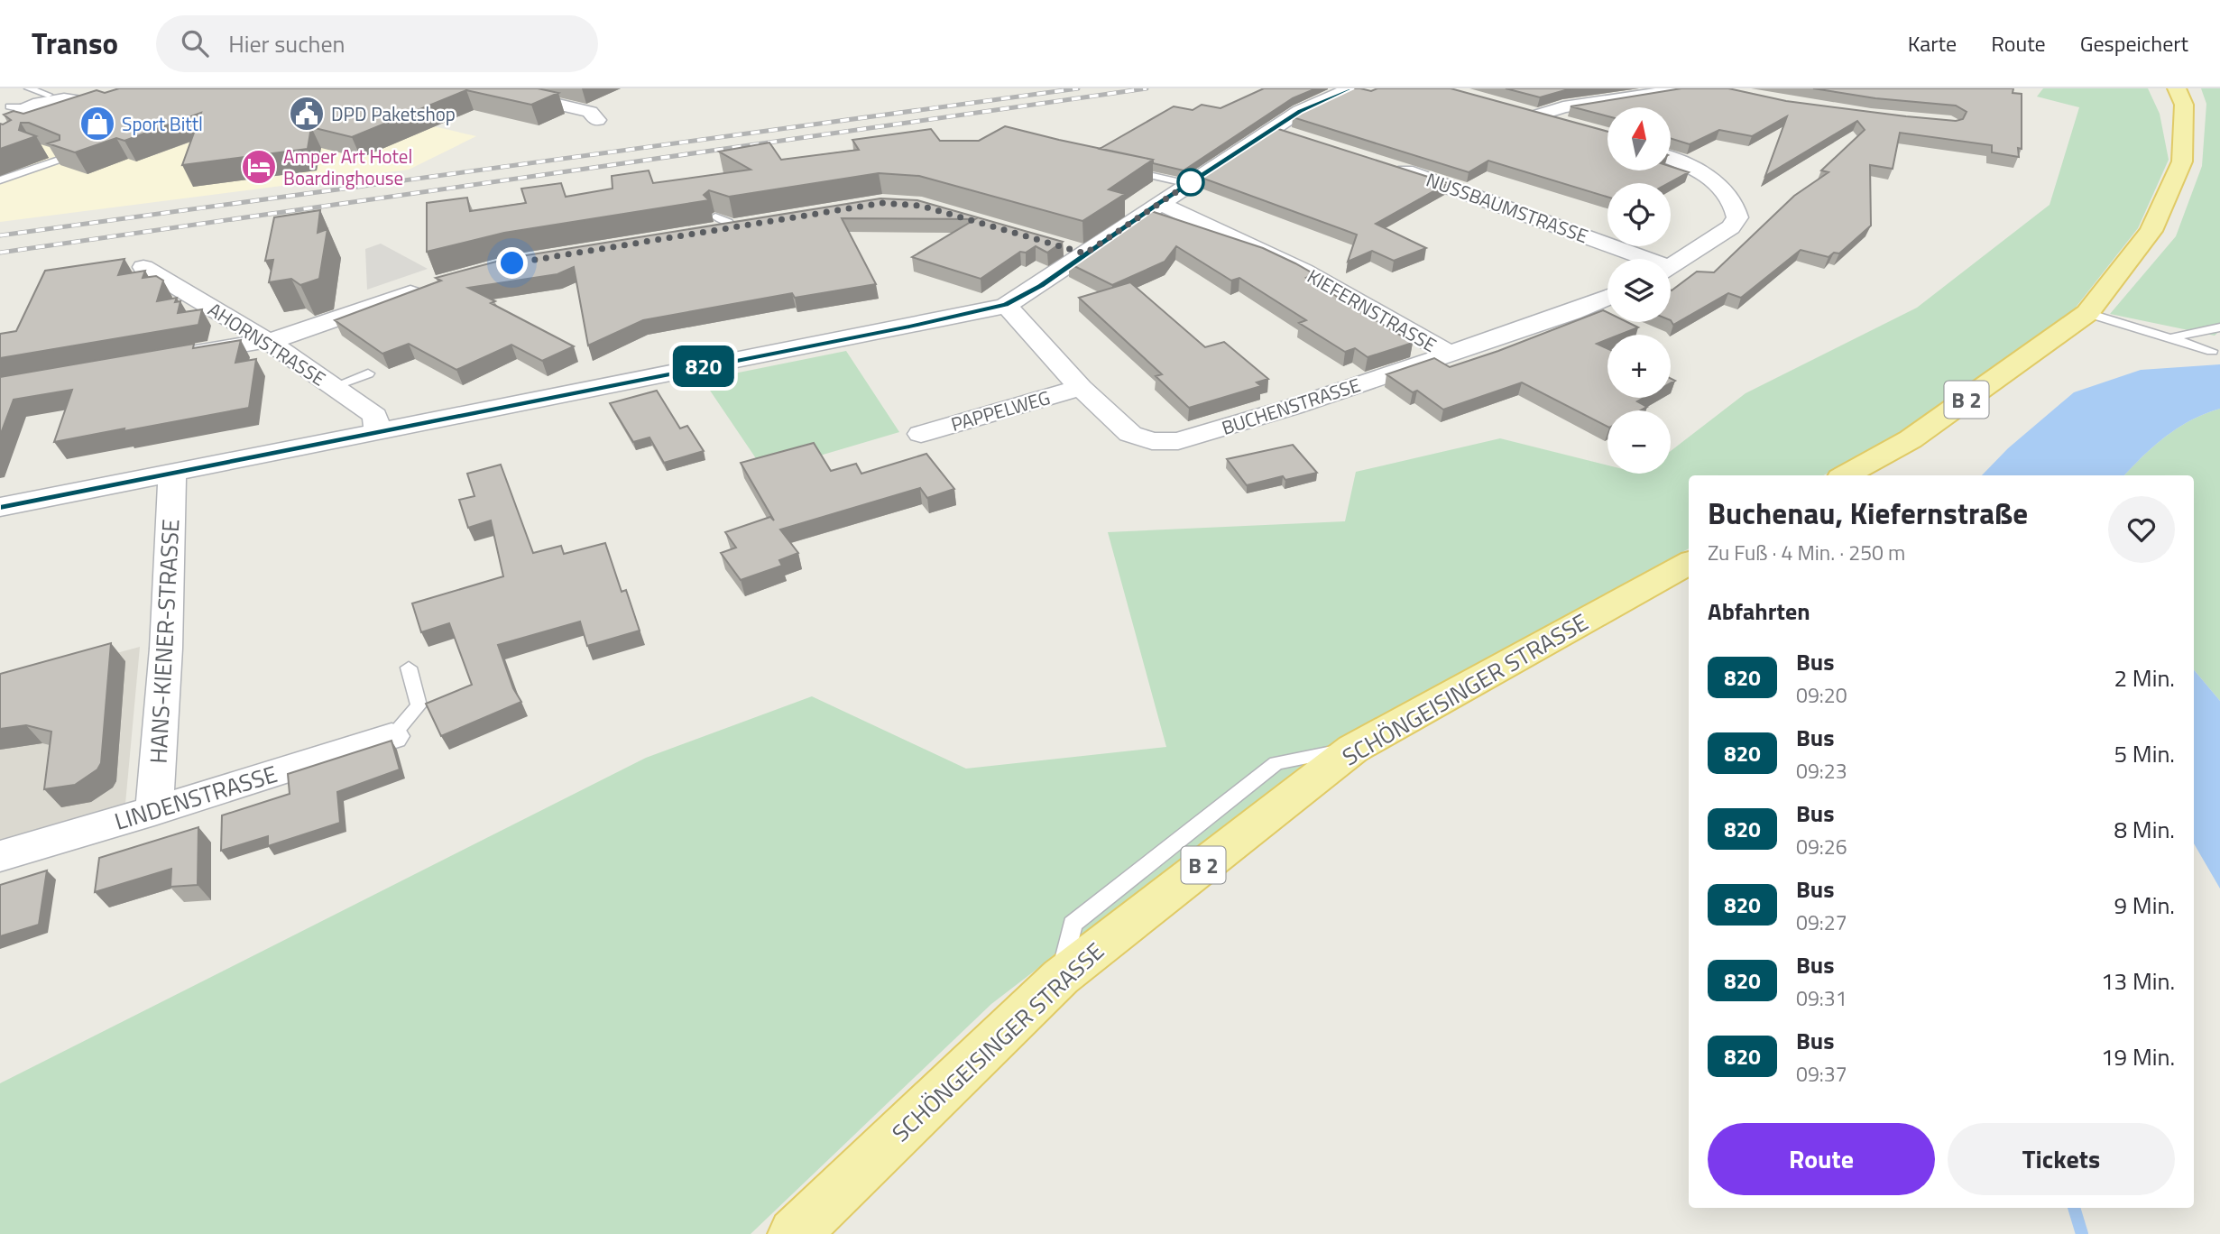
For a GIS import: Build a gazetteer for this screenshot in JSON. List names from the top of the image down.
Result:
{
  "streets": {
    "main road": ["B 2", "SCHÖNGEISINGER STRASSE"],
    "street": [
      "NUSSBAUMSTRASSE",
      "KIEFERNSTRASSE",
      "AHORNSTRASSE",
      "BUCHENSTRASSE",
      "PAPPELWEG",
      "HANS-KIENER-STRASSE",
      "LINDENSTRASSE"
    ]
  },
  "crossings": [
    ["KIEFERNSTRASSE", "BUCHENSTRASSE"],
    ["BUCHENSTRASSE", "PAPPELWEG"],
    ["HANS-KIENER-STRASSE", "LINDENSTRASSE"]
  ],
  "places": {
    "public building": ["DPD Paketshop"],
    "shop": ["Sport Bittl"],
    "hotel": ["Amper Art Hotel Boardinghouse"]
  },
  "lines": ["bus line 820"],
  "north": "top",
  "page": {
    "header": "Transo",
    "search": "Hier suchen",
    "nav": ["Karte", "Route", "Gespeichert"],
    "on_map": "820",
    "map_buttons": ["+", "−"],
    "heading": [
      ["Buchenau, Kiefernstraße", "Zu Fuß · 4 Min. · 250 m"],
      "Abfahrten"
    ],
    "list": [
      {
        "mark": "820",
        "name": "Bus",
        "note": "09:20",
        "value": "2 Min."
      },
      {
        "mark": "820",
        "name": "Bus",
        "note": "09:23",
        "value": "5 Min."
      },
      {
        "mark": "820",
        "name": "Bus",
        "note": "09:26",
        "value": "8 Min."
      },
      {
        "mark": "820",
        "name": "Bus",
        "note": "09:27",
        "value": "9 Min."
      },
      {
        "mark": "820",
        "name": "Bus",
        "note": "09:31",
        "value": "13 Min."
      },
      {
        "mark": "820",
        "name": "Bus",
        "note": "09:37",
        "value": "19 Min."
      }
    ],
    "buttons": ["Route", "Tickets"]
  }
}
